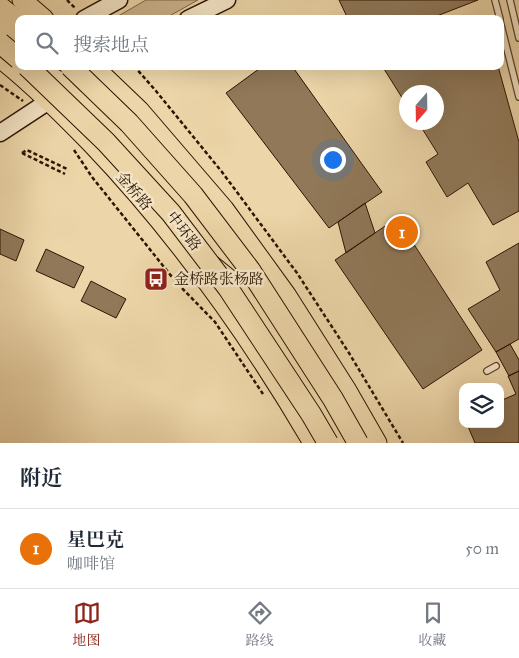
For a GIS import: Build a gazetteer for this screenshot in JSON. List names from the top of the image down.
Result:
{
  "streets": {
    "highway": ["中环路"],
    "main road": ["金桥路"]
  },
  "places": {
    "bus stop": ["金桥路张杨路"]
  },
  "north": "bottom",
  "page": {
    "search": "搜索地点",
    "pins": "1",
    "heading": "附近",
    "list": [
      {
        "mark": "1",
        "name": "星巴克",
        "note": "咖啡馆",
        "value": "50 m"
      }
    ],
    "nav": ["地图", "路线", "收藏"]
  }
}
